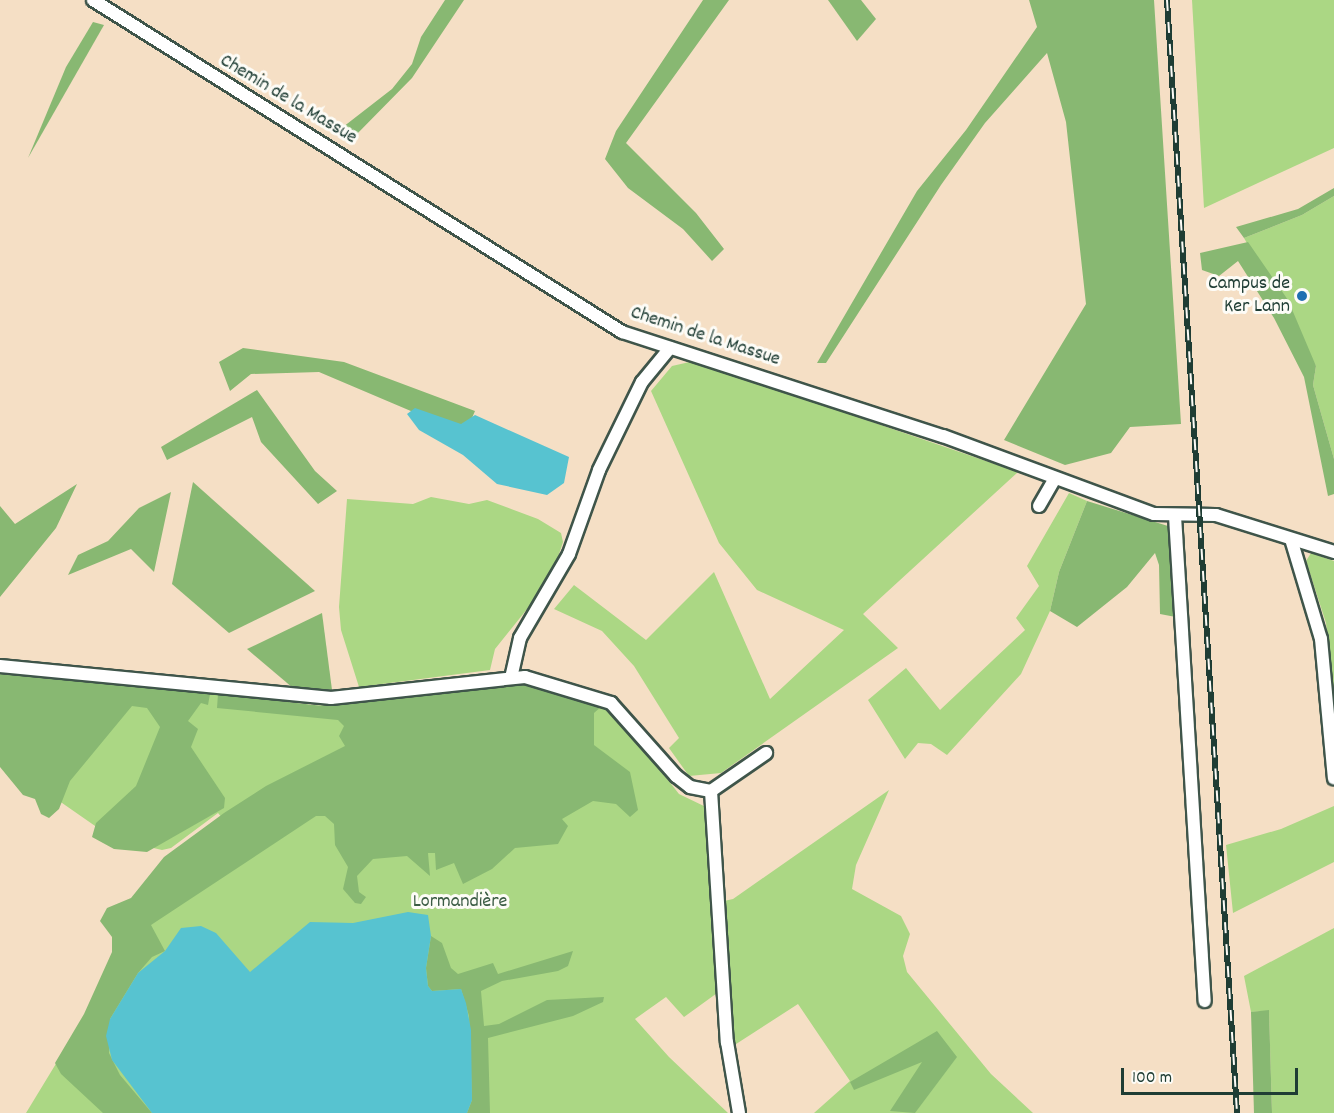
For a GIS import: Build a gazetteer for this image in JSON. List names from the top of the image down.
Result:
{
  "streets": {
    "street": ["Chemin de la Massue"]
  },
  "parks": ["Lormandière"],
  "places": ["Campus de Ker Lann"],
  "scale_bar": "100 m"
}
